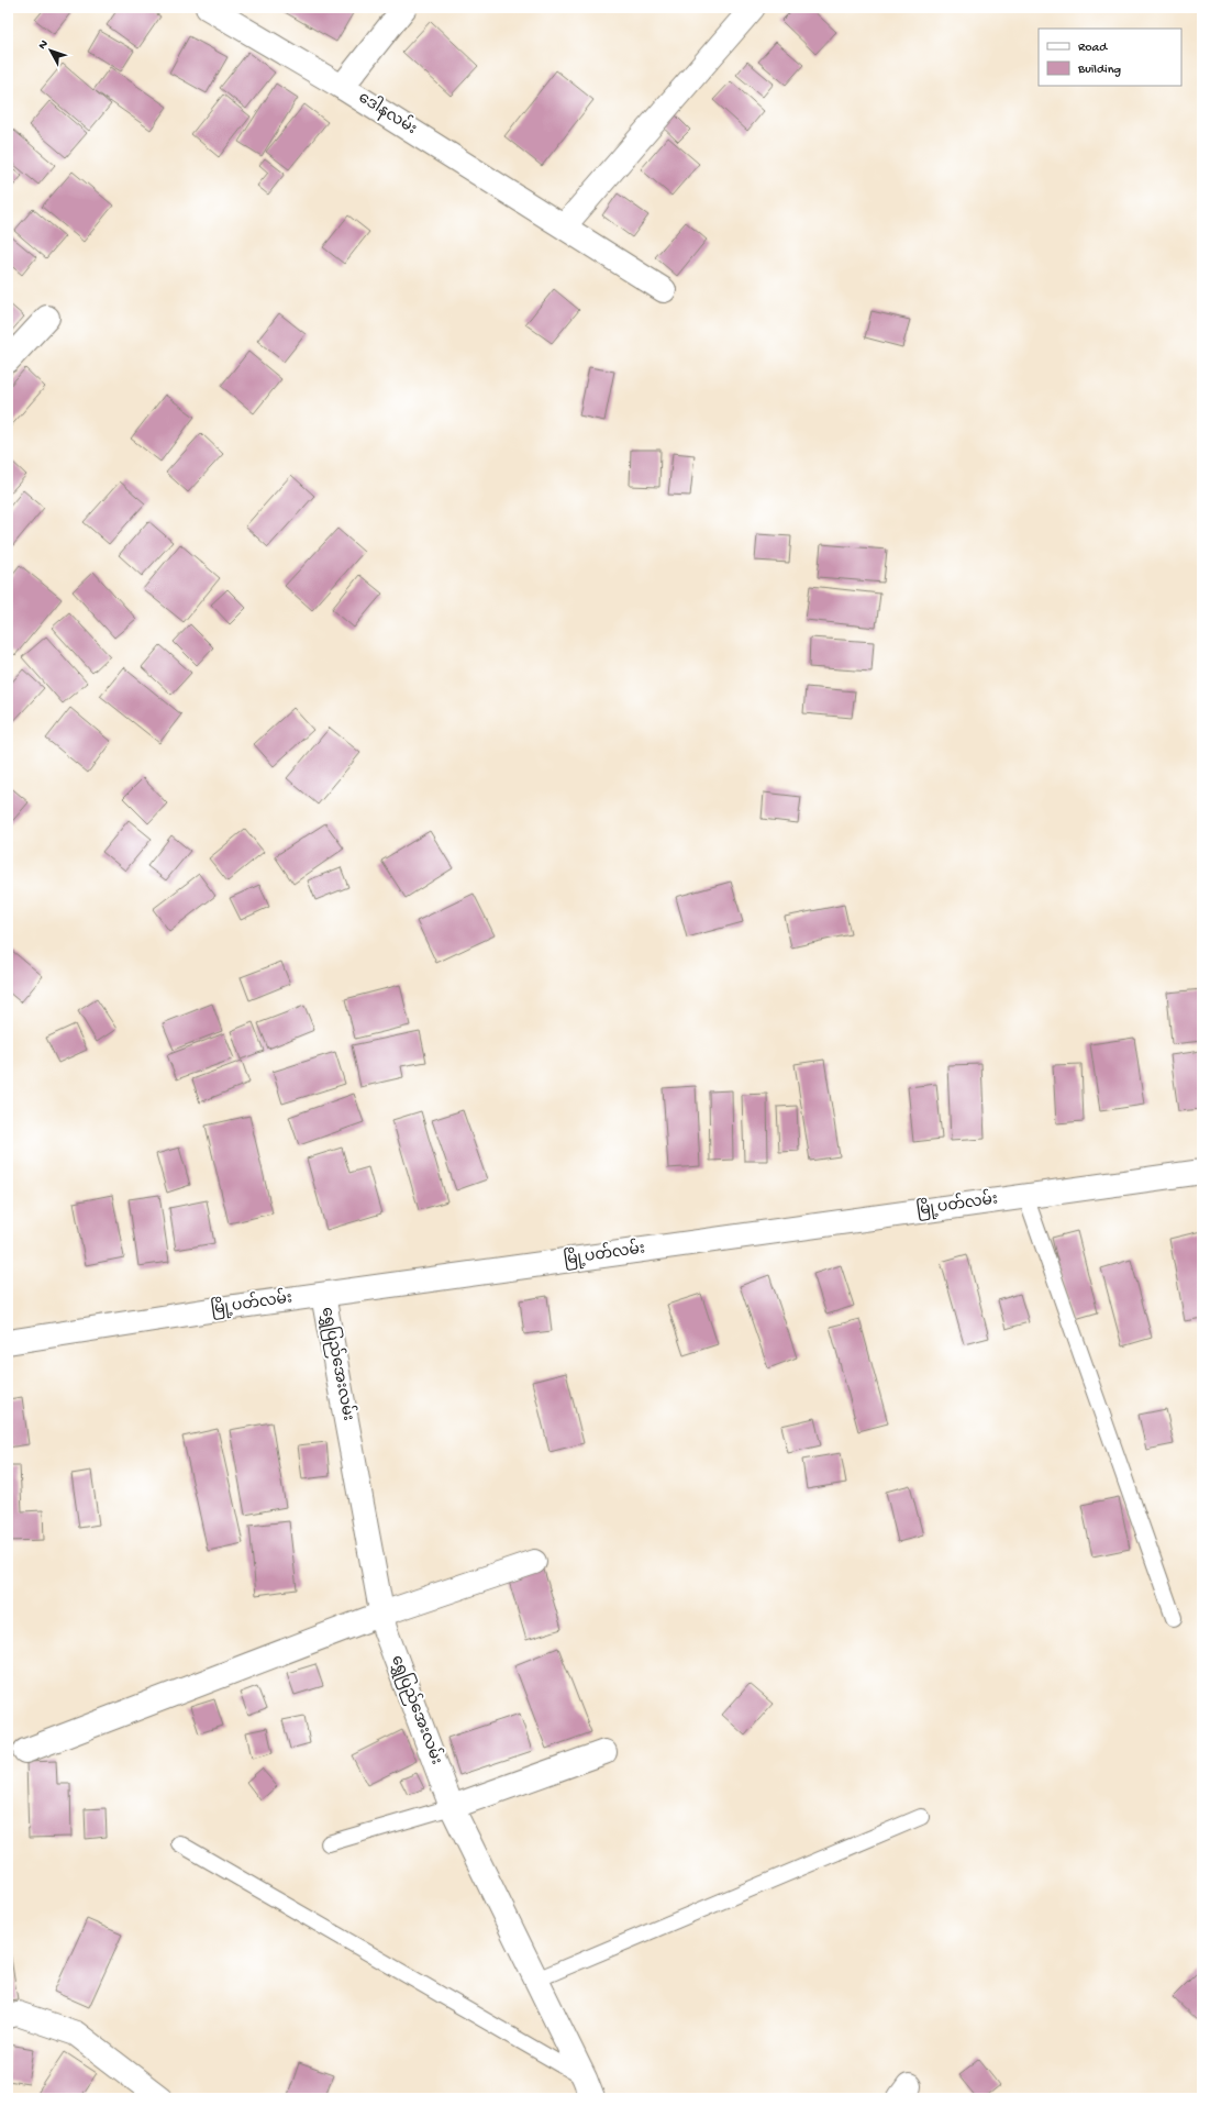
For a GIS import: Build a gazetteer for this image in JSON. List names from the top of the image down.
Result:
{
  "streets": {
    "street": ["ဒေါနလမ်း", "မြို့ပတ်လမ်း", "ရွှေပြည်အေးလမ်း"]
  },
  "crossings": [
    ["မြို့ပတ်လမ်း", "ရွှေပြည်အေးလမ်း"]
  ],
  "legend": ["Road", "Building"],
  "north": "top left"
}
